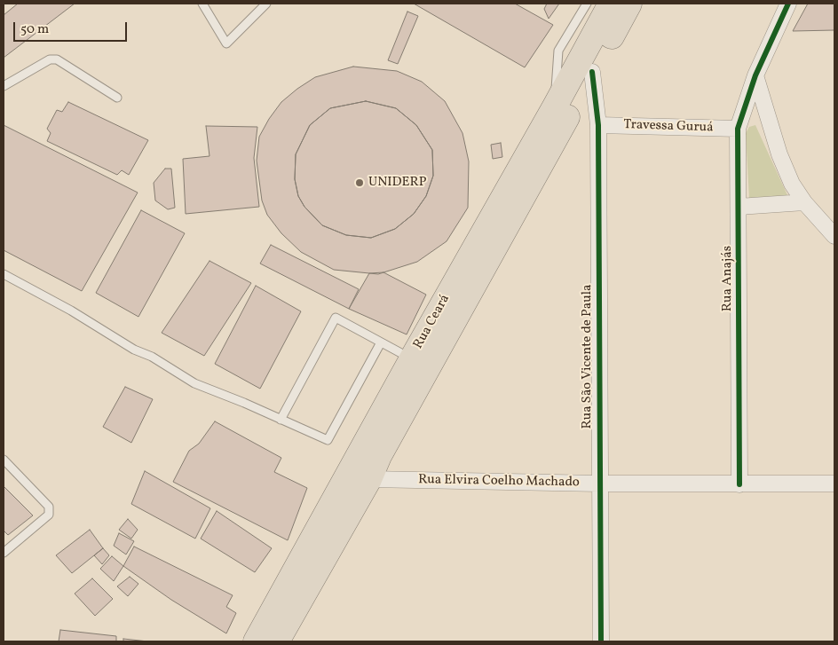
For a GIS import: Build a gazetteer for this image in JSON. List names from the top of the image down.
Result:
{
  "streets": {
    "main road": ["Rua Ceará"],
    "street": [
      "Travessa Guruá",
      "Rua Anajás",
      "Rua São Vicente de Paula",
      "Rua Elvira Coelho Machado"
    ]
  },
  "crossings": [
    ["Travessa Guruá", "Rua Anajás"],
    ["Travessa Guruá", "Rua São Vicente de Paula"],
    ["Rua Anajás", "Rua Elvira Coelho Machado"],
    ["Rua Ceará", "Rua São Vicente de Paula"],
    ["Rua Ceará", "Rua Elvira Coelho Machado"],
    ["Rua São Vicente de Paula", "Rua Elvira Coelho Machado"]
  ],
  "places": ["UNIDERP"],
  "scale_bar": "50 m"
}
